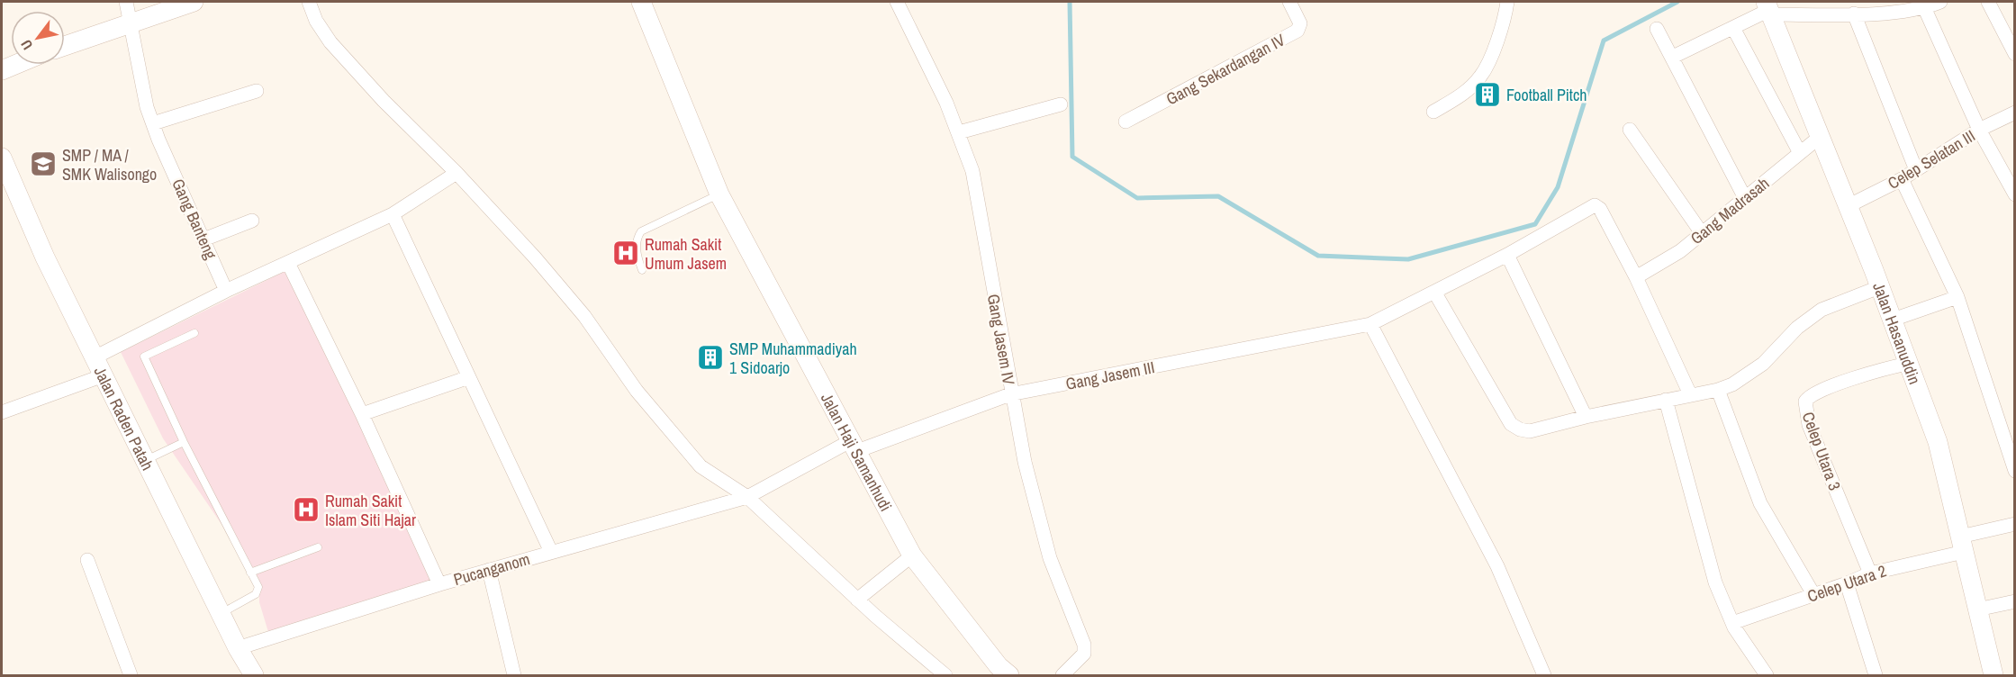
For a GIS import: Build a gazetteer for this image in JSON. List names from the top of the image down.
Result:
{
  "streets": {
    "main road": ["Jalan Hasanuddin", "Jalan Raden Patah", "Jalan Haji Samanhudi"],
    "street": [
      "Gang Sekardangan IV",
      "Celep Selatan III",
      "Gang Madrasah",
      "Gang Banteng",
      "Gang Jasem IV",
      "Gang Jasem III",
      "Celep Utara 3",
      "Pucanganom",
      "Celep Utara 2"
    ]
  },
  "crossings": [
    ["Celep Selatan III", "Jalan Hasanuddin"],
    ["Gang Madrasah", "Jalan Hasanuddin"],
    ["Gang Madrasah", "Gang Jasem III"],
    ["Jalan Hasanuddin", "Celep Utara 3"],
    ["Jalan Hasanuddin", "Celep Utara 2"],
    ["Gang Jasem IV", "Gang Jasem III"],
    ["Gang Jasem III", "Jalan Haji Samanhudi"],
    ["Gang Jasem III", "Pucanganom"],
    ["Jalan Raden Patah", "Pucanganom"],
    ["Jalan Haji Samanhudi", "Pucanganom"],
    ["Celep Utara 3", "Celep Utara 2"]
  ],
  "places": {
    "building": ["Football Pitch", "SMP Muhammadiyah 1 Sidoarjo"],
    "school or university": ["SMP / MA / SMK Walisongo"],
    "hospital": ["Rumah Sakit Umum Jasem", "Rumah Sakit Islam Siti Hajar"]
  },
  "north": "bottom left"
}
